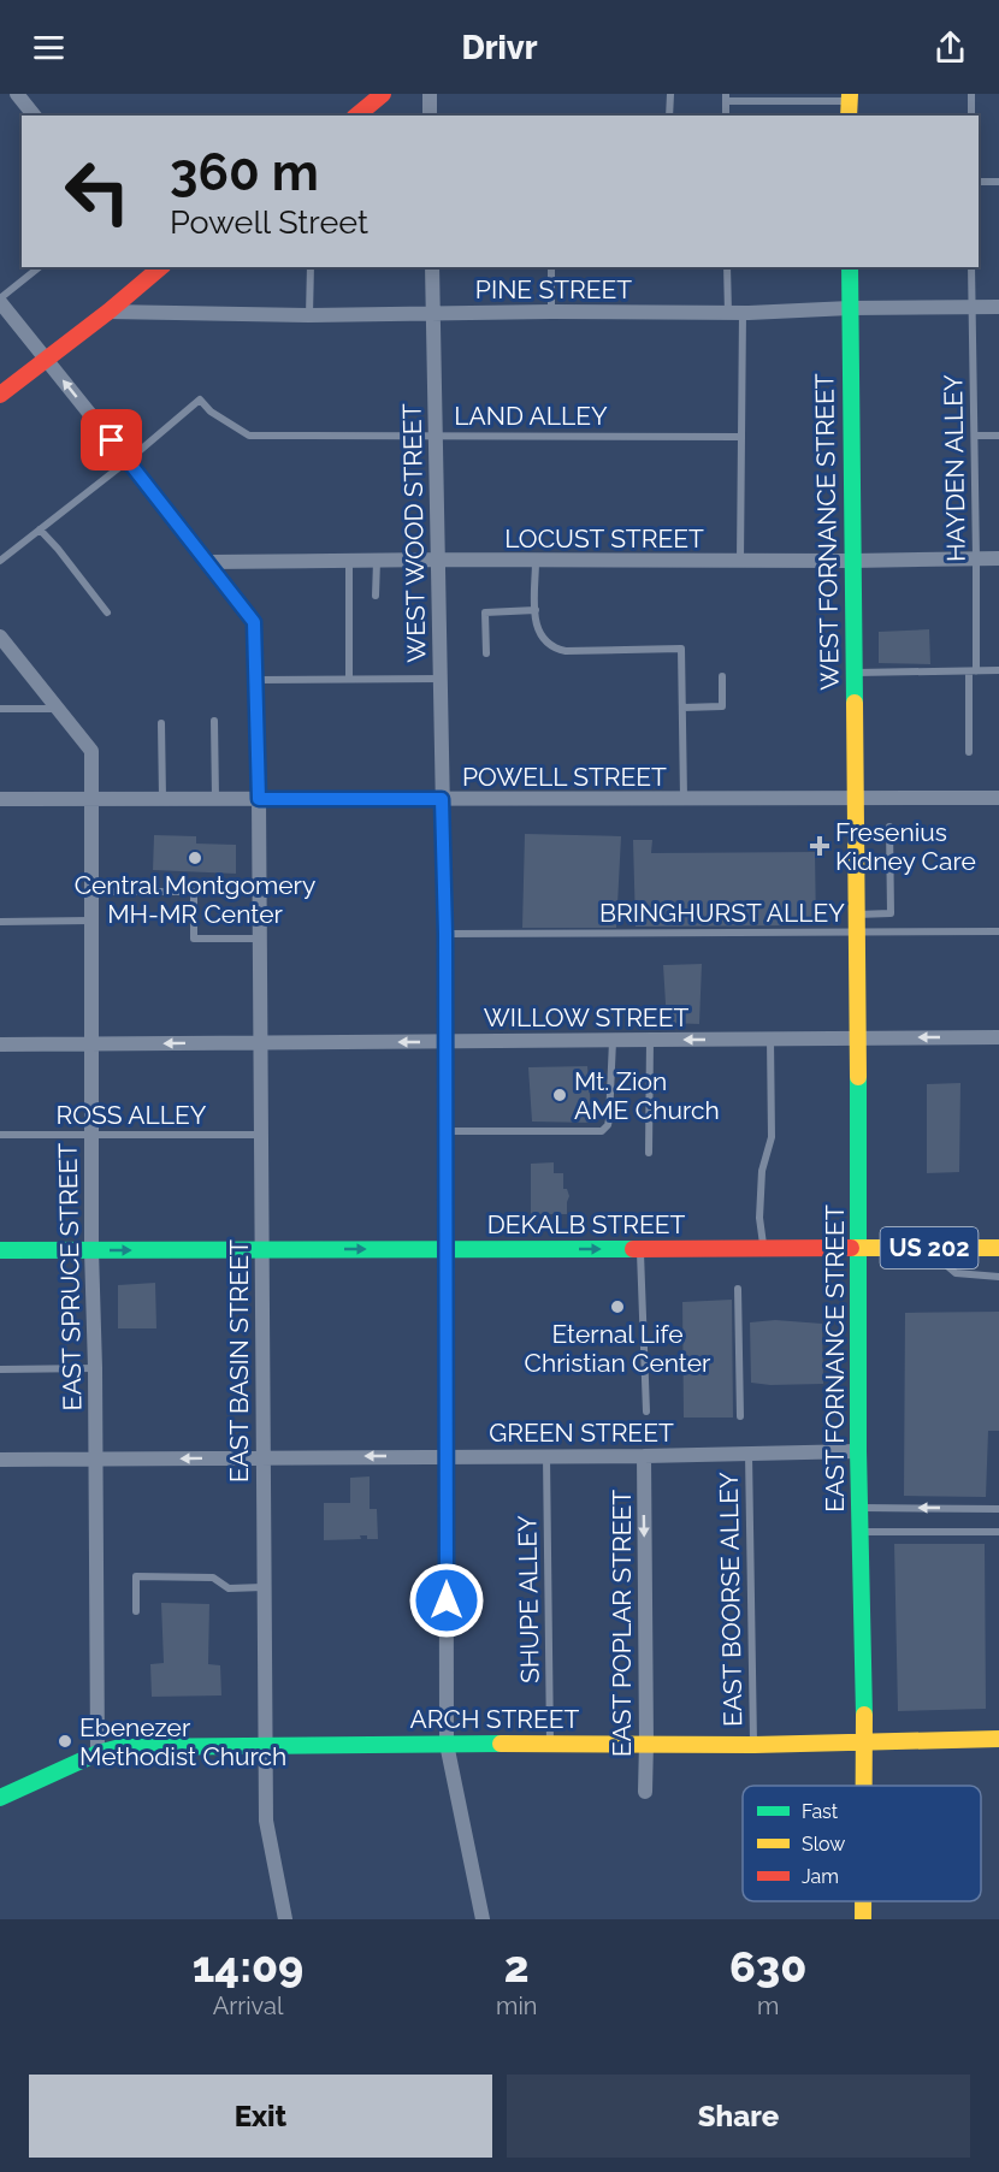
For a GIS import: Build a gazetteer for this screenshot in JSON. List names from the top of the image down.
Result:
{
  "streets": {
    "main road": [
      "WEST FORNANCE STREET",
      "DEKALB STREET",
      "US 202",
      "EAST FORNANCE STREET",
      "ARCH STREET"
    ],
    "street": [
      "PINE STREET",
      "WEST WOOD STREET",
      "LOCUST STREET",
      "POWELL STREET",
      "WILLOW STREET",
      "EAST SPRUCE STREET",
      "EAST BASIN STREET",
      "GREEN STREET",
      "EAST POPLAR STREET"
    ],
    "lane": [
      "LAND ALLEY",
      "HAYDEN ALLEY",
      "BRINGHURST ALLEY",
      "ROSS ALLEY",
      "SHUPE ALLEY",
      "EAST BOORSE ALLEY"
    ]
  },
  "crossings": [
    ["PINE STREET", "HAYDEN ALLEY"],
    ["PINE STREET", "WEST FORNANCE STREET"],
    ["PINE STREET", "WEST WOOD STREET"],
    ["LAND ALLEY", "WEST WOOD STREET"],
    ["LAND ALLEY", "EAST BASIN STREET"],
    ["HAYDEN ALLEY", "LOCUST STREET"],
    ["WEST FORNANCE STREET", "LOCUST STREET"],
    ["WEST FORNANCE STREET", "POWELL STREET"],
    ["WEST FORNANCE STREET", "EAST FORNANCE STREET"],
    ["WEST WOOD STREET", "LOCUST STREET"],
    ["WEST WOOD STREET", "POWELL STREET"],
    ["WEST WOOD STREET", "BRINGHURST ALLEY"],
    ["WEST WOOD STREET", "WILLOW STREET"],
    ["WEST WOOD STREET", "DEKALB STREET"],
    ["WEST WOOD STREET", "GREEN STREET"],
    ["WEST WOOD STREET", "ARCH STREET"],
    ["LOCUST STREET", "EAST BASIN STREET"],
    ["POWELL STREET", "EAST SPRUCE STREET"],
    ["POWELL STREET", "EAST FORNANCE STREET"],
    ["POWELL STREET", "EAST BASIN STREET"],
    ["BRINGHURST ALLEY", "EAST FORNANCE STREET"],
    ["WILLOW STREET", "EAST SPRUCE STREET"],
    ["WILLOW STREET", "EAST FORNANCE STREET"],
    ["WILLOW STREET", "EAST BASIN STREET"],
    ["ROSS ALLEY", "EAST SPRUCE STREET"],
    ["ROSS ALLEY", "EAST BASIN STREET"],
    ["DEKALB STREET", "EAST SPRUCE STREET"],
    ["DEKALB STREET", "EAST FORNANCE STREET"],
    ["DEKALB STREET", "EAST BASIN STREET"],
    ["EAST SPRUCE STREET", "GREEN STREET"],
    ["EAST SPRUCE STREET", "ARCH STREET"],
    ["EAST FORNANCE STREET", "GREEN STREET"],
    ["EAST FORNANCE STREET", "ARCH STREET"],
    ["EAST BASIN STREET", "GREEN STREET"],
    ["EAST BASIN STREET", "ARCH STREET"],
    ["GREEN STREET", "SHUPE ALLEY"],
    ["GREEN STREET", "EAST BOORSE ALLEY"],
    ["GREEN STREET", "EAST POPLAR STREET"],
    ["SHUPE ALLEY", "ARCH STREET"],
    ["EAST BOORSE ALLEY", "ARCH STREET"],
    ["EAST POPLAR STREET", "ARCH STREET"]
  ],
  "one_way": [
    "WILLOW STREET",
    "DEKALB STREET",
    "GREEN STREET",
    "EAST POPLAR STREET"
  ],
  "places": {
    "health": ["Fresenius Kidney Care"],
    "other": [
      "Central Montgomery MH-MR Center",
      "Mt. Zion AME Church",
      "Eternal Life Christian Center",
      "Ebenezer Methodist Church"
    ]
  },
  "legend": ["Fast", "Slow", "Jam"],
  "page": {
    "header": "Drivr",
    "turn": ["360 m", "Powell Street"],
    "eta": [
      "14:09",
      "Arrival",
      "2",
      "min",
      "630",
      "m"
    ],
    "buttons": ["Exit", "Share"]
  }
}
